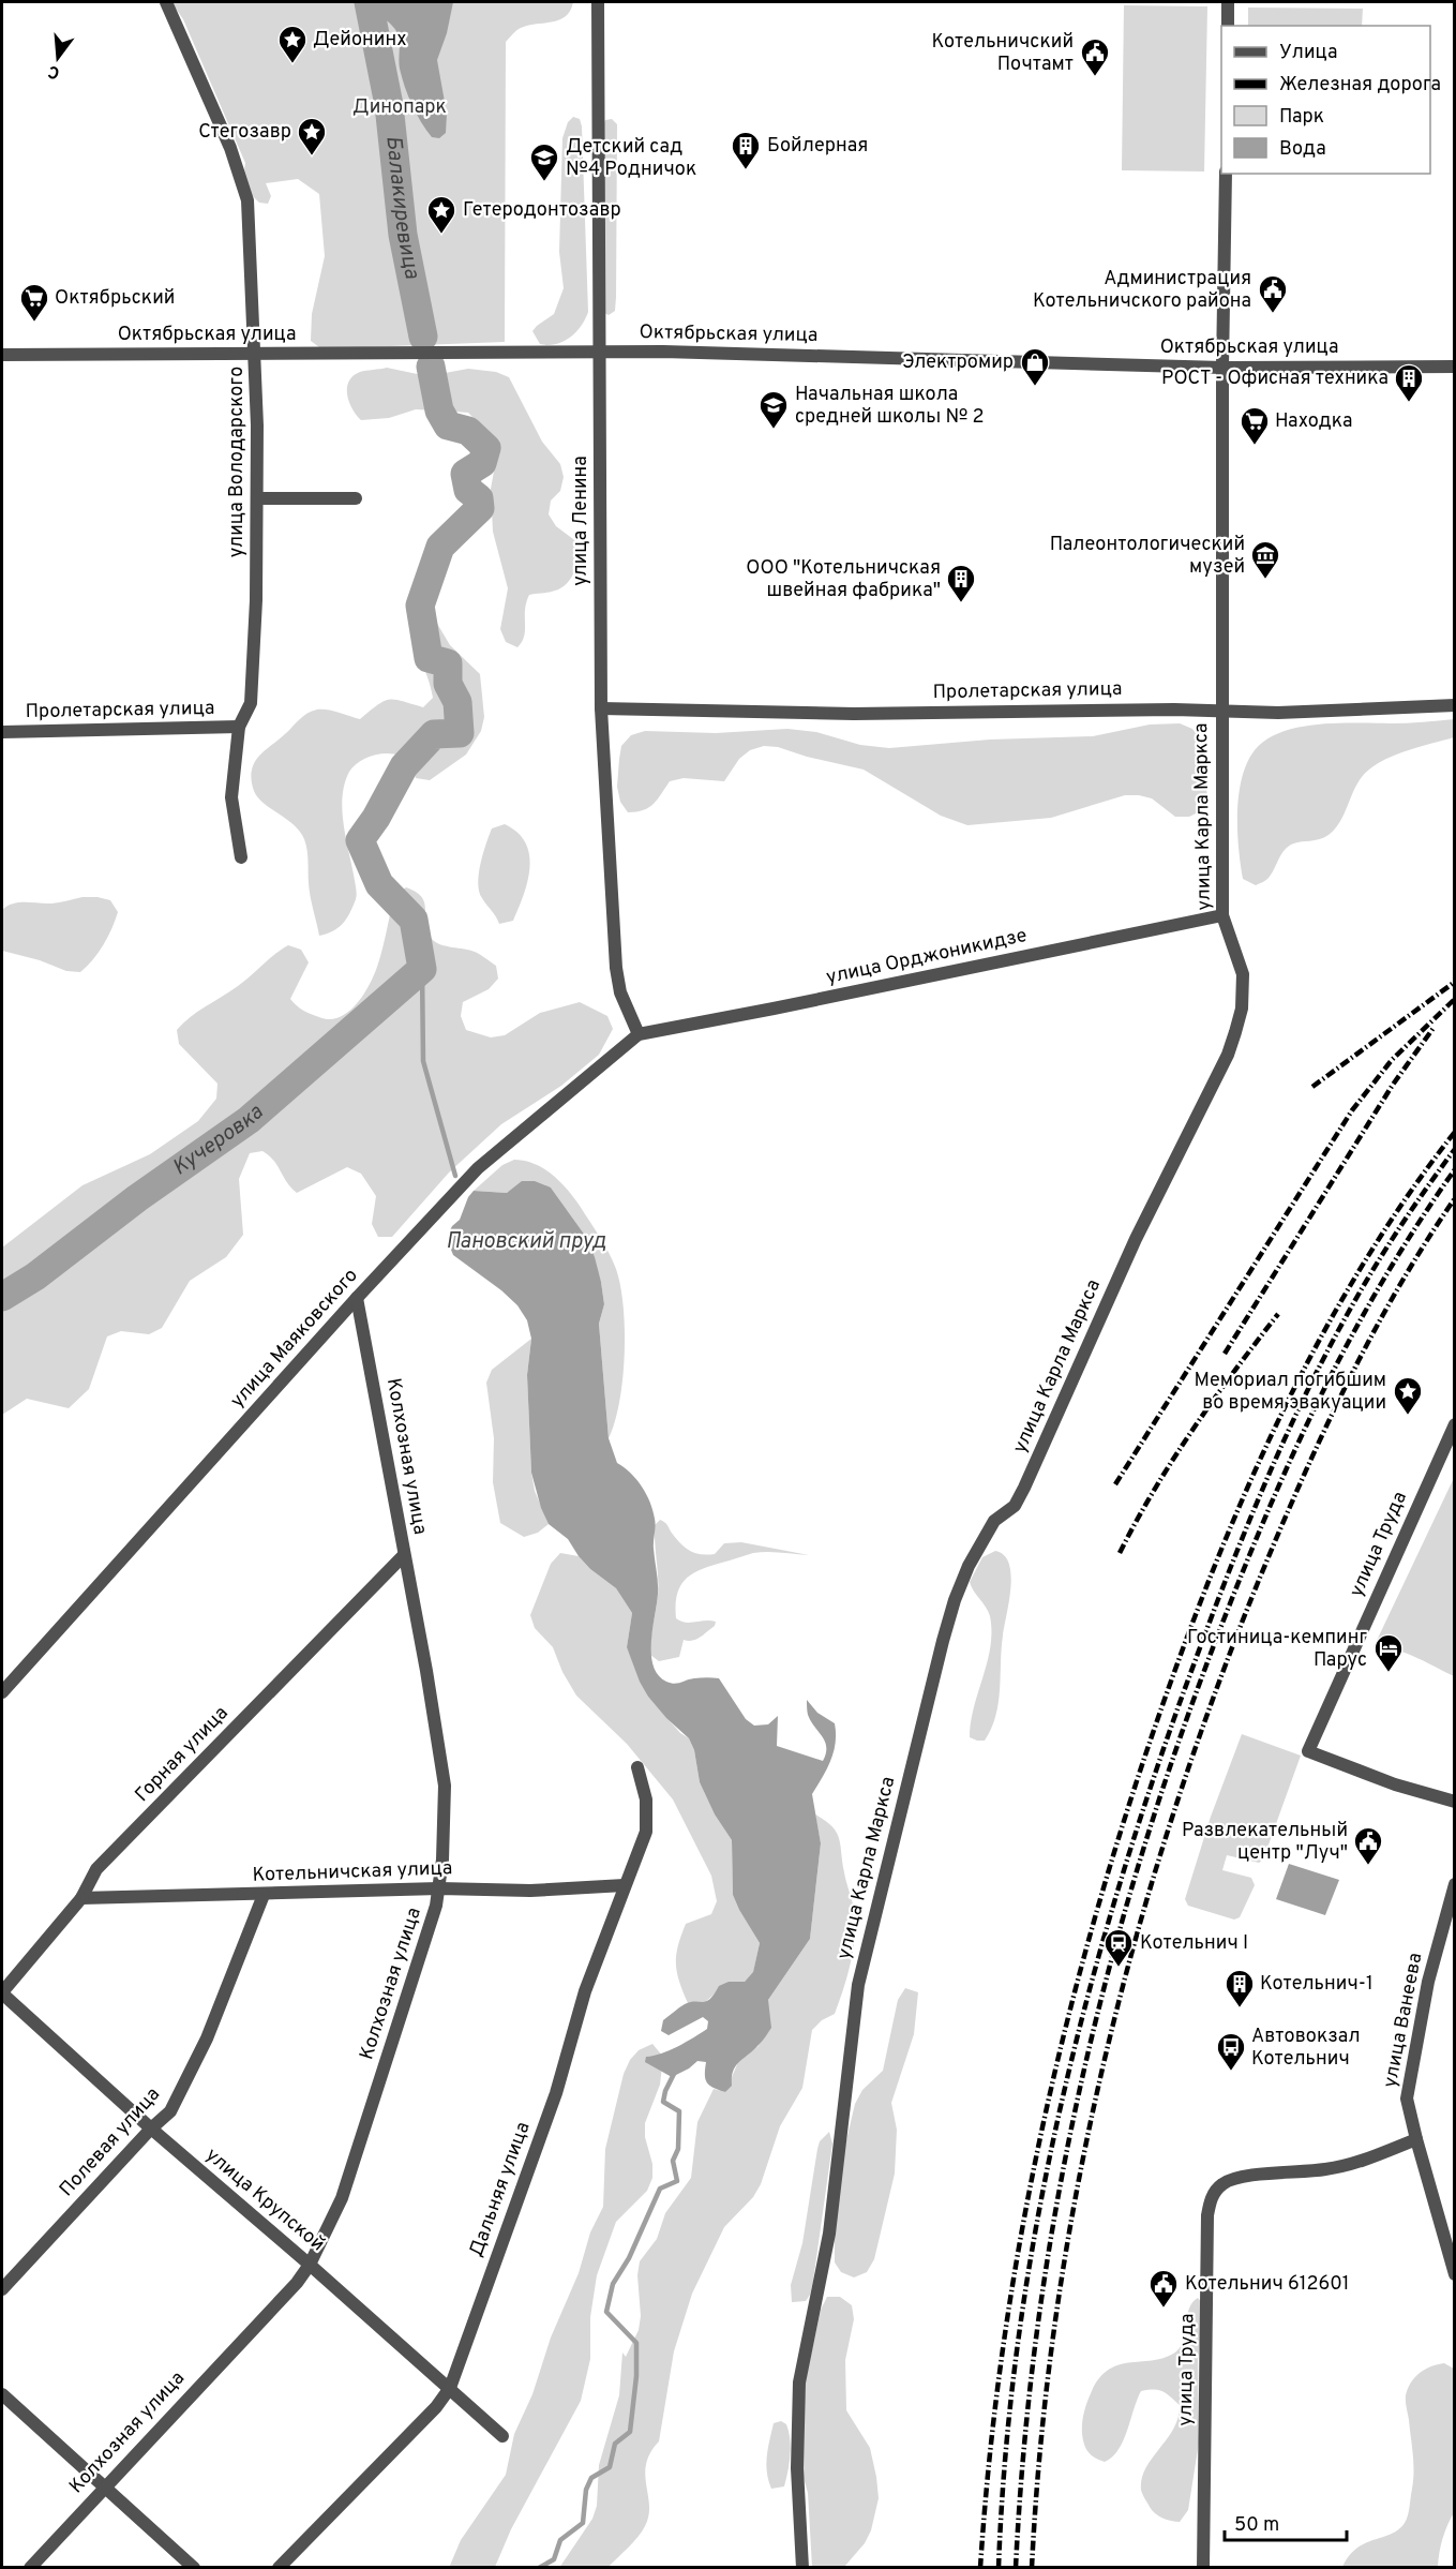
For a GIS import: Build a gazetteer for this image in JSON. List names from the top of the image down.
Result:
{
  "streets": {
    "street": [
      "Октябрьская улица",
      "улица Володарского",
      "улица Ленина",
      "Пролетарская улица",
      "улица Карла Маркса",
      "улица Орджоникидзе",
      "улица Маяковского",
      "Колхозная улица",
      "улица Труда",
      "Горная улица",
      "Котельничская улица",
      "улица Ванеева",
      "Полевая улица",
      "Дальняя улица",
      "улица Крупской"
    ]
  },
  "crossings": [
    ["Октябрьская улица", "улица Володарского"],
    ["Октябрьская улица", "улица Ленина"],
    ["Октябрьская улица", "улица Карла Маркса"],
    ["улица Володарского", "Пролетарская улица"],
    ["улица Ленина", "Пролетарская улица"],
    ["улица Ленина", "улица Орджоникидзе"],
    ["улица Ленина", "улица Маяковского"],
    ["Пролетарская улица", "улица Карла Маркса"],
    ["улица Карла Маркса", "улица Орджоникидзе"],
    ["улица Орджоникидзе", "улица Маяковского"],
    ["улица Маяковского", "Колхозная улица"],
    ["Колхозная улица", "Горная улица"],
    ["Колхозная улица", "Котельничская улица"],
    ["Колхозная улица", "улица Крупской"],
    ["улица Труда", "улица Ванеева"],
    ["Горная улица", "Котельничская улица"],
    ["Горная улица", "улица Крупской"],
    ["Котельничская улица", "Полевая улица"],
    ["Котельничская улица", "Дальняя улица"],
    ["Полевая улица", "улица Крупской"],
    ["Дальняя улица", "улица Крупской"]
  ],
  "water": ["Балакиревица", "Кучеровка", "Пановский пруд"],
  "parks": ["Динопарк"],
  "places": {
    "place": [
      "Дейонинх",
      "Стегозавр",
      "Гетеродонтозавр",
      "Мемориал погибшим во время эвакуации"
    ],
    "public building": [
      "Котельничский Почтамт",
      "Администрация Котельничского района",
      "Развлекательный центр \"Луч\"",
      "Котельнич 612601"
    ],
    "building": [
      "Бойлерная",
      "РОСТ - Офисная техника",
      "ООО \"Котельничская швейная фабрика\"",
      "Котельнич-1"
    ],
    "school or university": ["Детский сад №4 Родничок", "Начальная школа средней школы № 2"],
    "supermarket": ["Октябрьский", "Находка"],
    "shop": ["Электромир"],
    "museum": ["Палеонтологический музей"],
    "hotel": ["Гостиница-кемпинг Парус"],
    "station": ["Котельнич I"],
    "bus stop": ["Автовокзал Котельнич"]
  },
  "legend": [
    "Улица",
    "Железная дорога",
    "Парк",
    "Вода"
  ],
  "scale_bar": "50 m",
  "north": "bottom"
}
